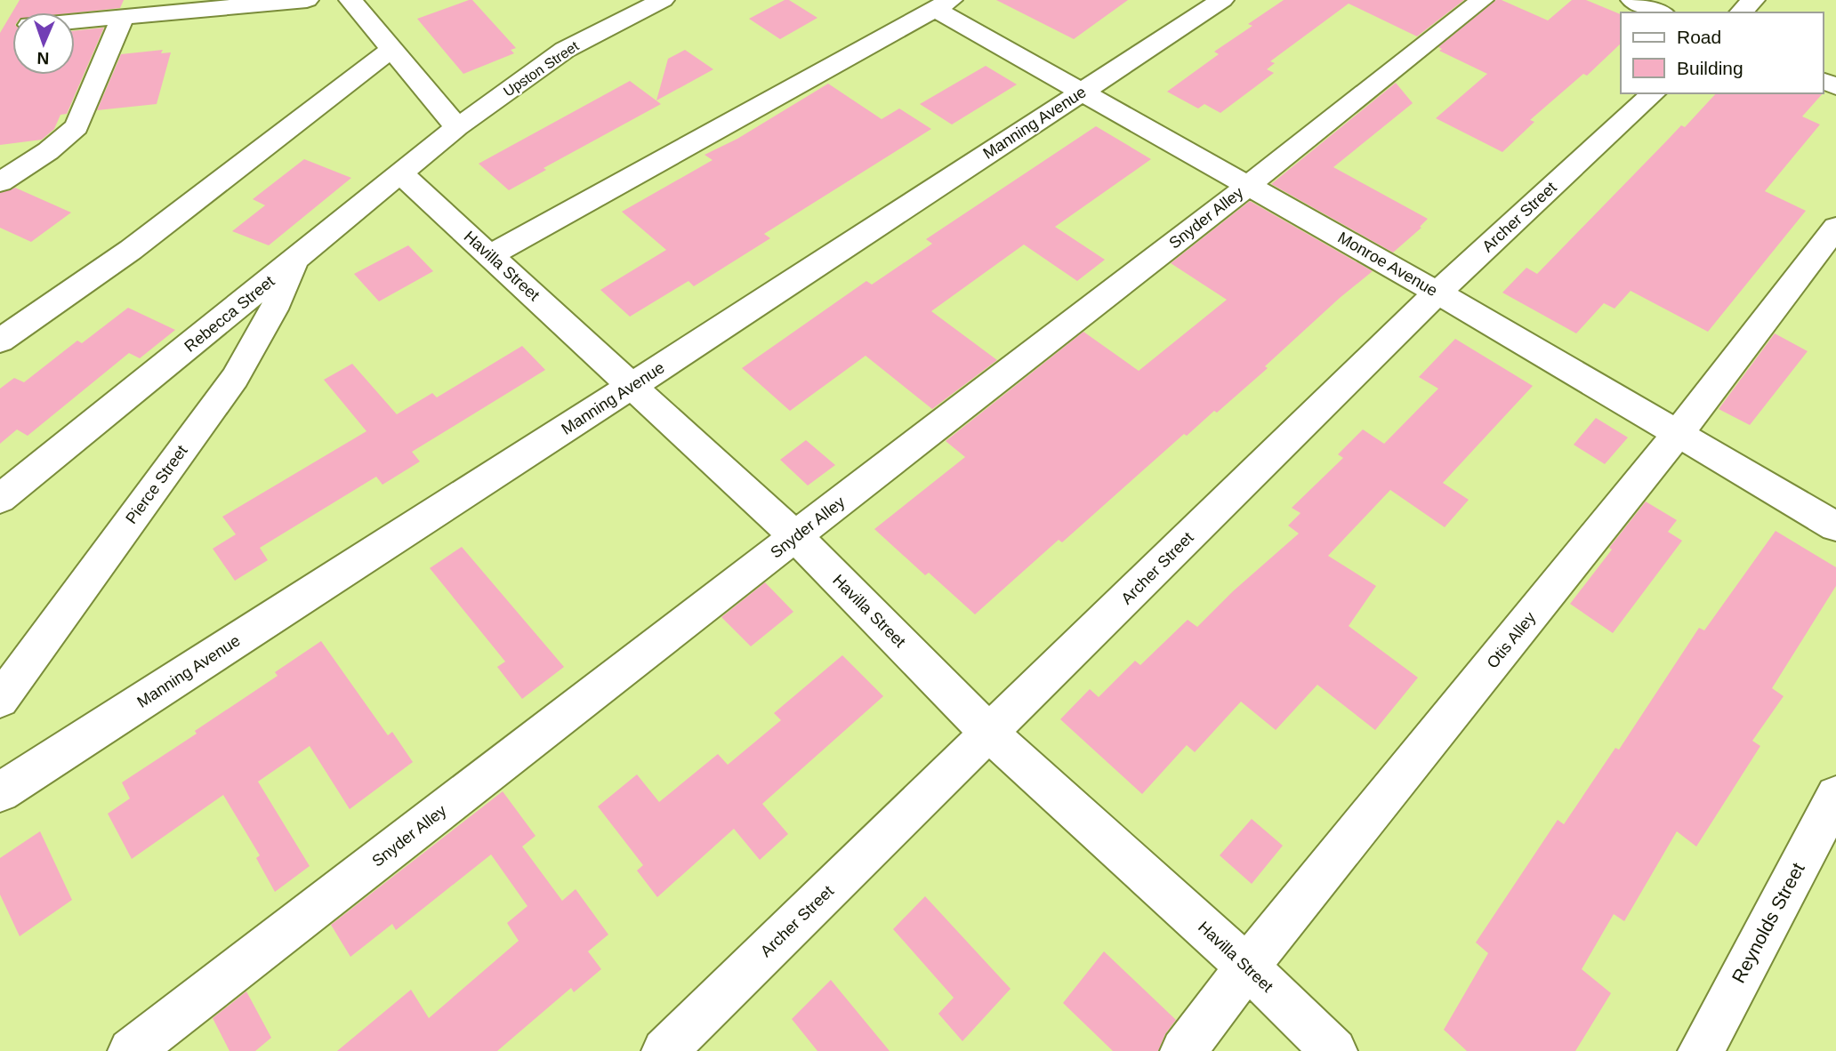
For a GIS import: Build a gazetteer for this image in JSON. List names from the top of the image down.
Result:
{
  "streets": {
    "street": [
      "Upston Street",
      "Manning Avenue",
      "Archer Street",
      "Snyder Alley",
      "Monroe Avenue",
      "Havilla Street",
      "Rebecca Street",
      "Pierce Street",
      "Otis Alley",
      "Reynolds Street"
    ]
  },
  "crossings": [
    ["Upston Street", "Rebecca Street"],
    ["Manning Avenue", "Monroe Avenue"],
    ["Manning Avenue", "Havilla Street"],
    ["Archer Street", "Monroe Avenue"],
    ["Archer Street", "Havilla Street"],
    ["Snyder Alley", "Monroe Avenue"],
    ["Snyder Alley", "Havilla Street"],
    ["Monroe Avenue", "Otis Alley"],
    ["Havilla Street", "Rebecca Street"],
    ["Havilla Street", "Otis Alley"],
    ["Rebecca Street", "Pierce Street"]
  ],
  "legend": ["Road", "Building"],
  "north": "bottom"
}
